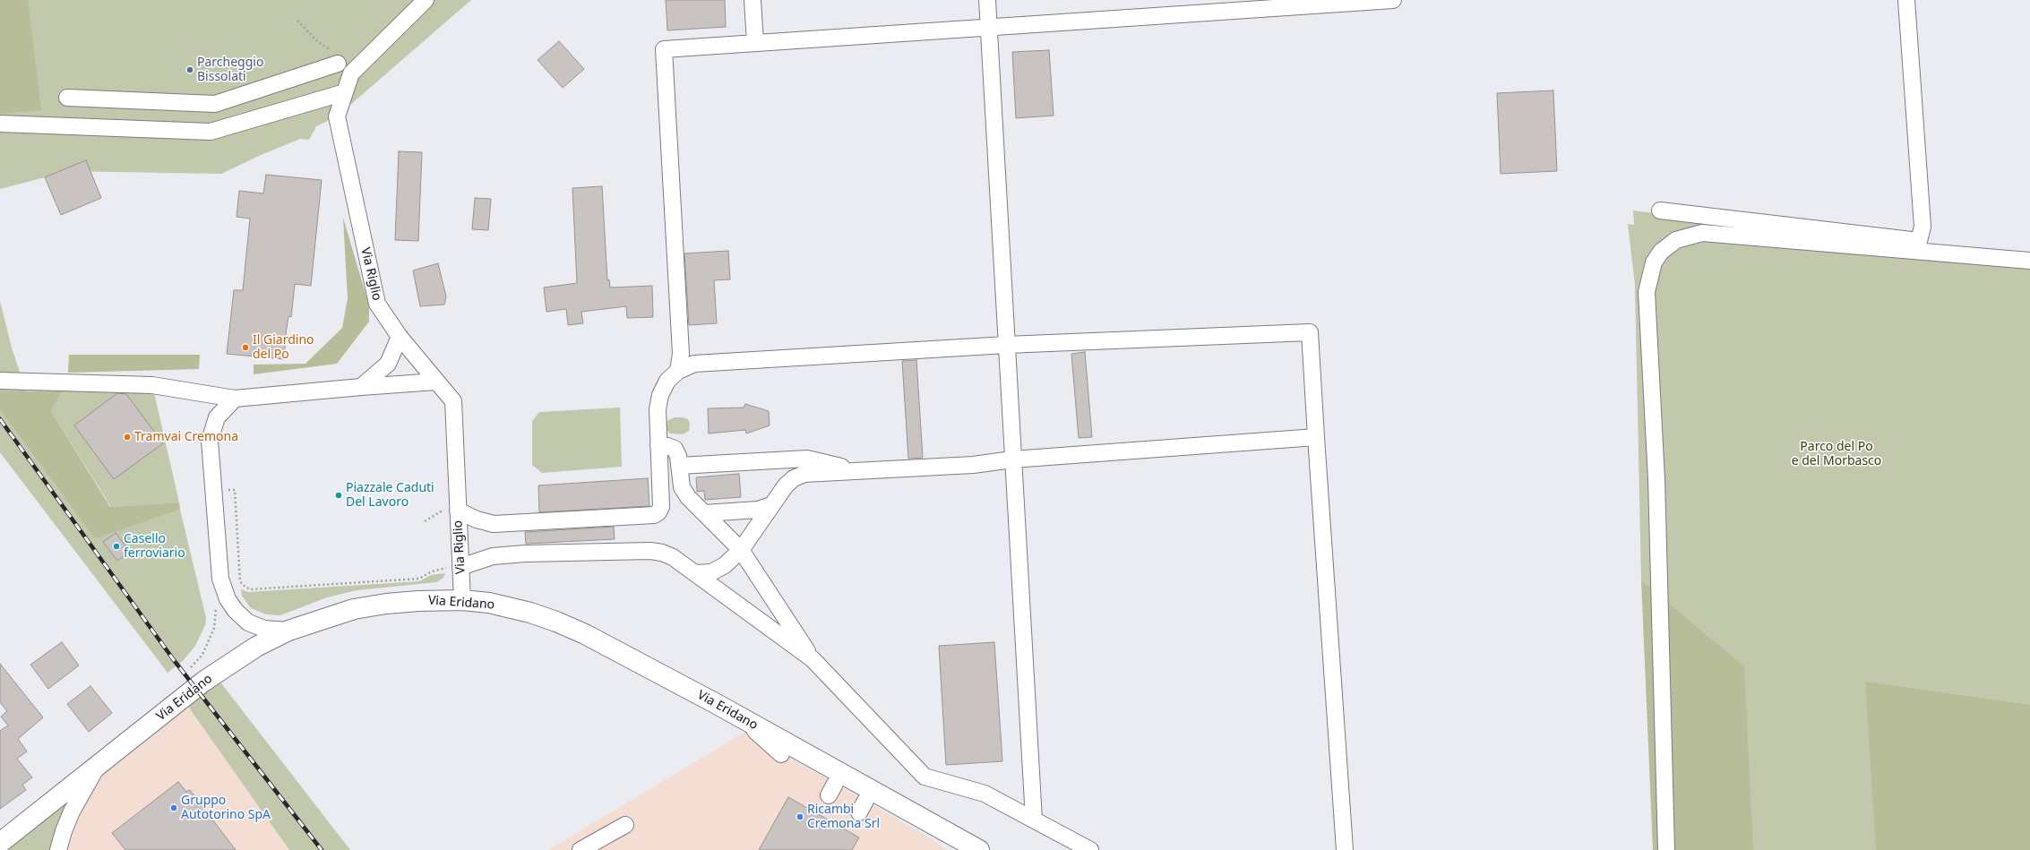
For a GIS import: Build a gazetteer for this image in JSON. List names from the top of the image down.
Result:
{
  "streets": {
    "main road": ["Via Eridano"],
    "street": ["Via Riglio"]
  },
  "crossings": [
    ["Via Riglio", "Via Eridano"]
  ],
  "parks": ["Parco del Po e del Morbasco"],
  "places": [
    "Parcheggio Bissolati",
    "Il Giardino del Po",
    "Tramvai Cremona",
    "Piazzale Caduti Del Lavoro",
    "Casello ferroviario",
    "Gruppo Autotorino SpA",
    "Ricambi Cremona Srl"
  ]
}
